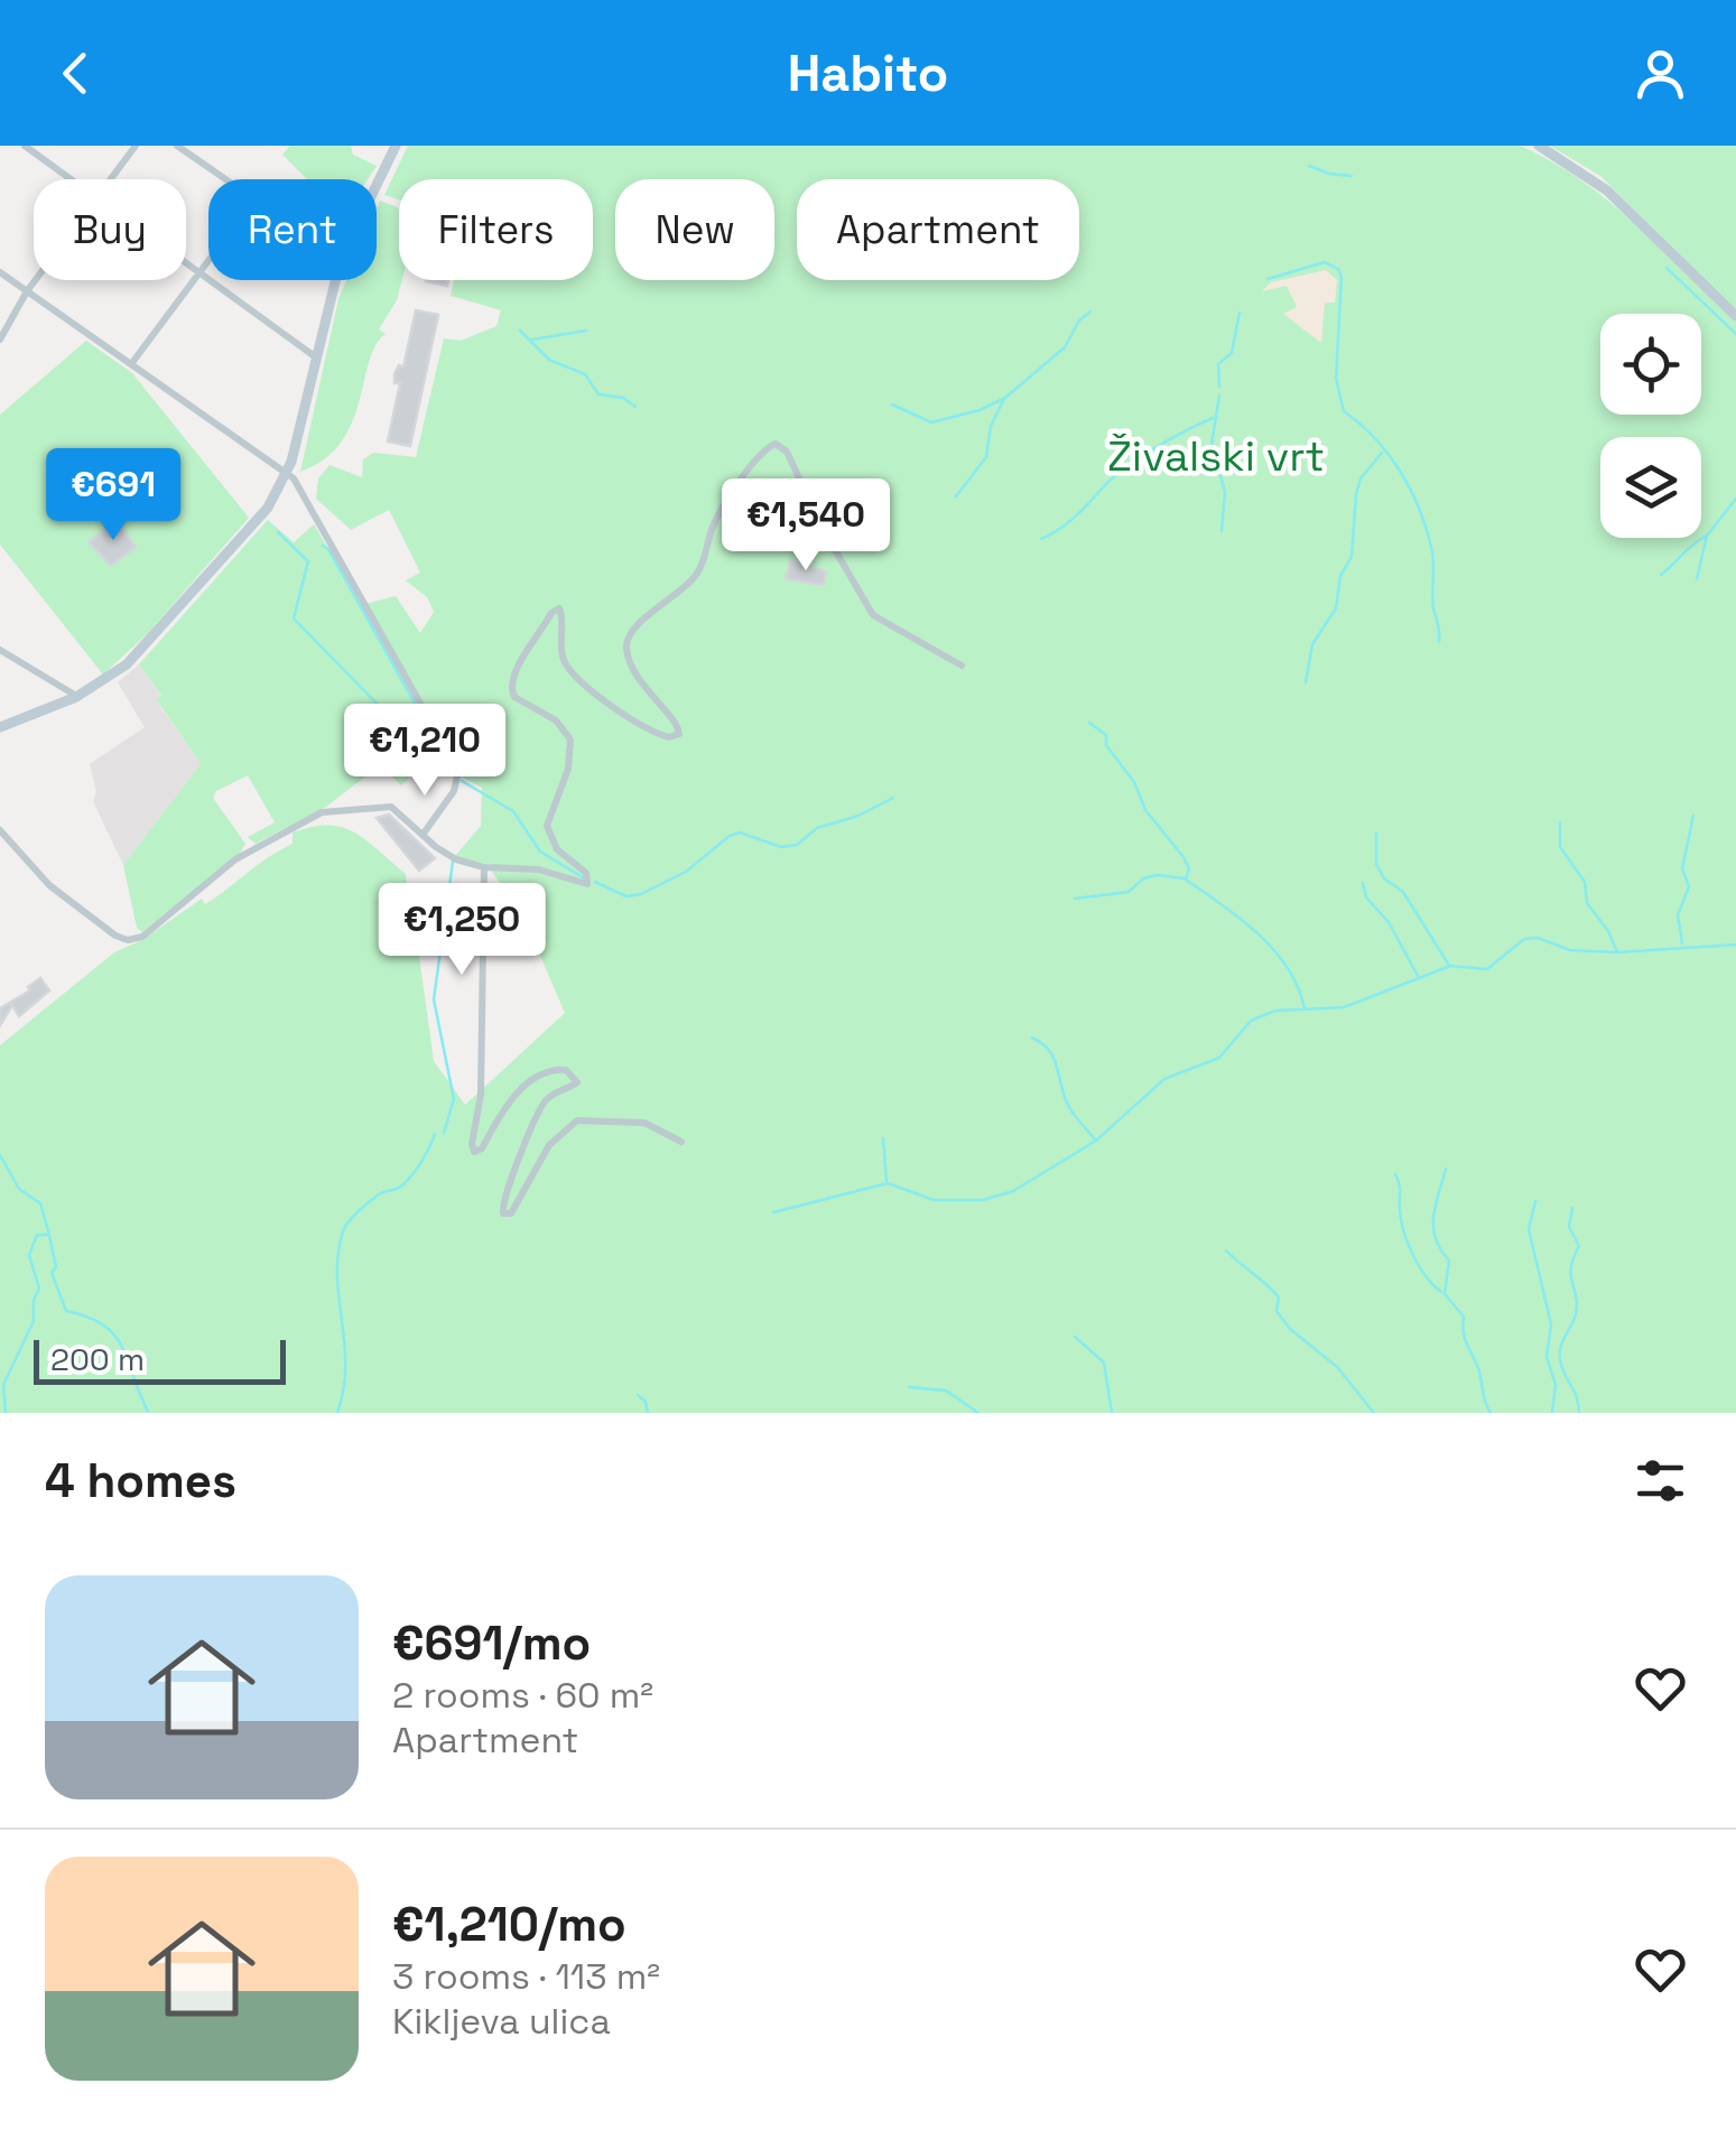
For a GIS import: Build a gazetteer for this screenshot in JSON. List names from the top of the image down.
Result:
{
  "parks": ["Živalski vrt"],
  "scale_bar": "200 m",
  "page": {
    "header": "Habito",
    "chip": [
      "Buy",
      "Rent",
      "Filters",
      "New",
      "Apartment"
    ],
    "price": [
      "€691",
      "€1,540",
      "€1,210",
      "€1,250"
    ],
    "scale": "200 m",
    "heading": "4 homes",
    "list": [
      {
        "name": "€691/mo",
        "note": "2 rooms · 60 m² · Apartment"
      },
      {
        "name": "€1,210/mo",
        "note": "3 rooms · 113 m² · Kikljeva ulica"
      }
    ]
  }
}
